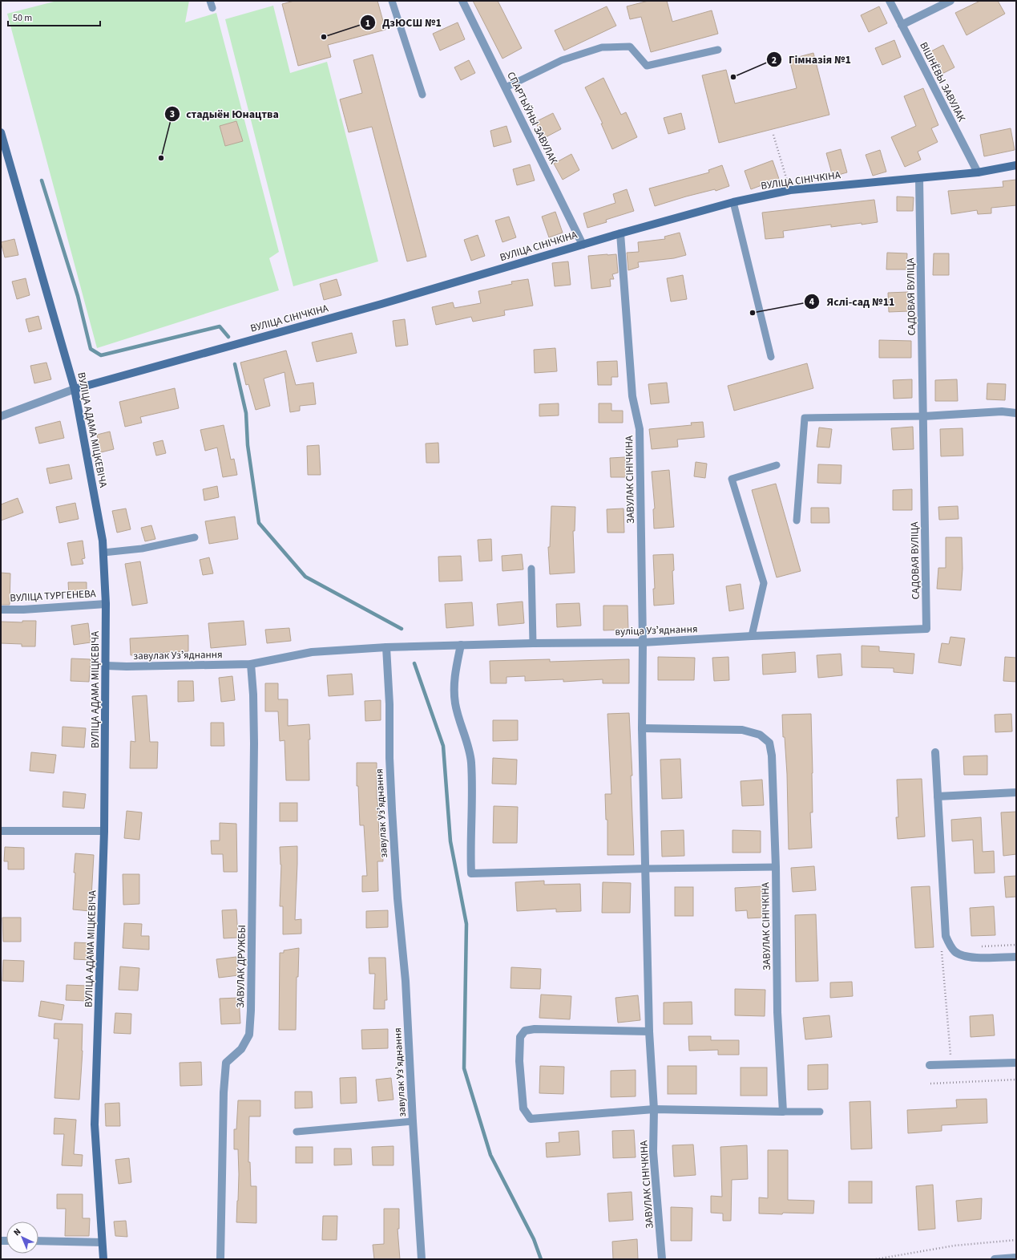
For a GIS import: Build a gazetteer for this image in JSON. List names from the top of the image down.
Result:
{
  "streets": {
    "street": [
      "ВІШНЁВЫ ЗАВУЛАК",
      "СПАРТЫЎНЫ ЗАВУЛАК",
      "ВУЛІЦА СІНІЧКІНА",
      "САДОВАЯ ВУЛІЦА",
      "ВУЛІЦА АДАМА МІЦКЕВІЧА",
      "ЗАВУЛАК СІНІЧКІНА",
      "ВУЛІЦА ТУРГЕНЕВА",
      "вуліца Узʼяднання",
      "завулак Узʼяднання",
      "ЗАВУЛАК ДРУЖБЫ"
    ]
  },
  "crossings": [
    ["ВІШНЁВЫ ЗАВУЛАК", "ВУЛІЦА СІНІЧКІНА"],
    ["СПАРТЫЎНЫ ЗАВУЛАК", "ВУЛІЦА СІНІЧКІНА"],
    ["ВУЛІЦА СІНІЧКІНА", "САДОВАЯ ВУЛІЦА"],
    ["ВУЛІЦА СІНІЧКІНА", "ВУЛІЦА АДАМА МІЦКЕВІЧА"],
    ["ВУЛІЦА СІНІЧКІНА", "ЗАВУЛАК СІНІЧКІНА"],
    ["САДОВАЯ ВУЛІЦА", "вуліца Узʼяднання"],
    ["ВУЛІЦА АДАМА МІЦКЕВІЧА", "ВУЛІЦА ТУРГЕНЕВА"],
    ["ВУЛІЦА АДАМА МІЦКЕВІЧА", "завулак Узʼяднання"],
    ["ЗАВУЛАК СІНІЧКІНА", "вуліца Узʼяднання"],
    ["вуліца Узʼяднання", "завулак Узʼяднання"],
    ["завулак Узʼяднання", "ЗАВУЛАК ДРУЖБЫ"]
  ],
  "places": [
    "ДзЮСШ №1",
    "Гімназія №1",
    "стадыён Юнацтва",
    "Яслі-сад №11"
  ],
  "scale_bar": "50 m",
  "north": "top left"
}
